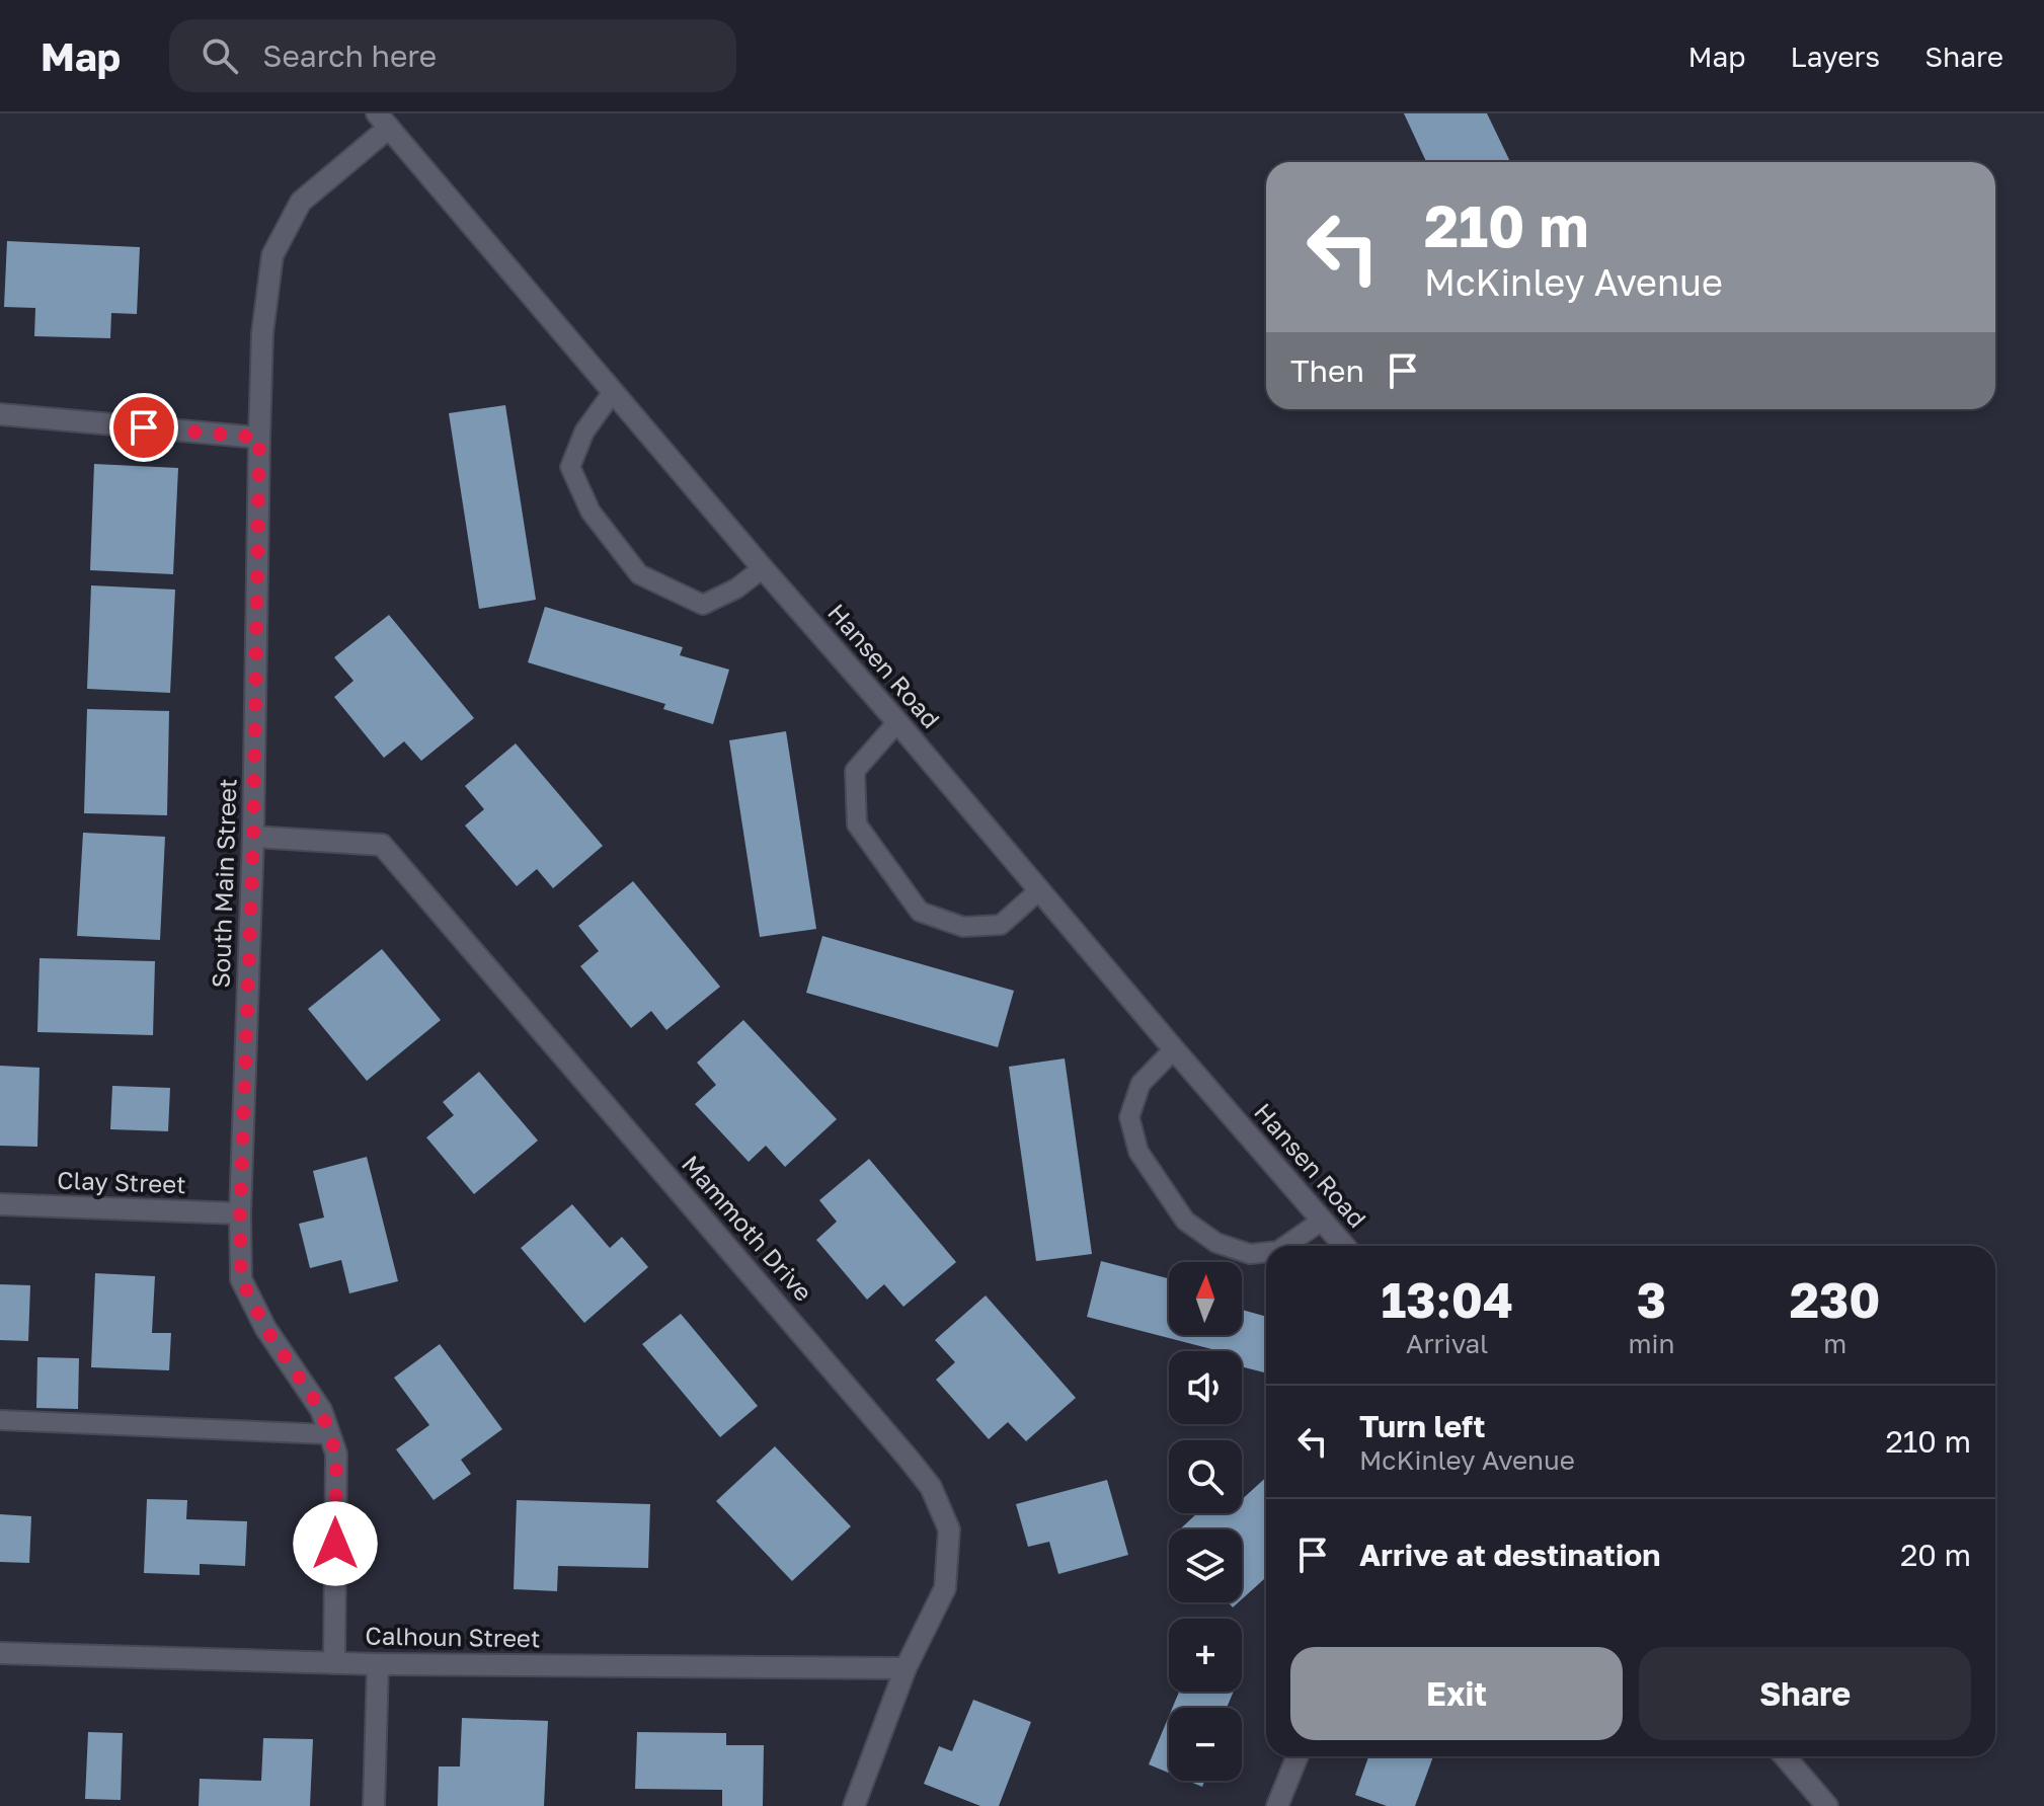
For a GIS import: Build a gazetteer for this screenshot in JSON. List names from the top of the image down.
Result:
{
  "streets": {
    "street": [
      "Hansen Road",
      "South Main Street",
      "Clay Street",
      "Mammoth Drive",
      "Calhoun Street"
    ]
  },
  "crossings": [
    ["Hansen Road", "South Main Street"],
    ["South Main Street", "Clay Street"],
    ["South Main Street", "Mammoth Drive"],
    ["South Main Street", "Calhoun Street"],
    ["Mammoth Drive", "Calhoun Street"]
  ],
  "north": "top",
  "page": {
    "header": "Map",
    "search": "Search here",
    "nav": ["Map", "Layers", "Share"],
    "turn": ["210 m", "McKinley Avenue"],
    "then": "Then",
    "eta": [
      "13:04",
      "Arrival",
      "3",
      "min",
      "230",
      "m"
    ],
    "map_buttons": ["+", "−"],
    "list": [
      {
        "name": "Turn left",
        "note": "McKinley Avenue",
        "value": "210 m"
      },
      {
        "name": "Arrive at destination",
        "value": "20 m"
      }
    ],
    "buttons": ["Exit", "Share"]
  }
}
